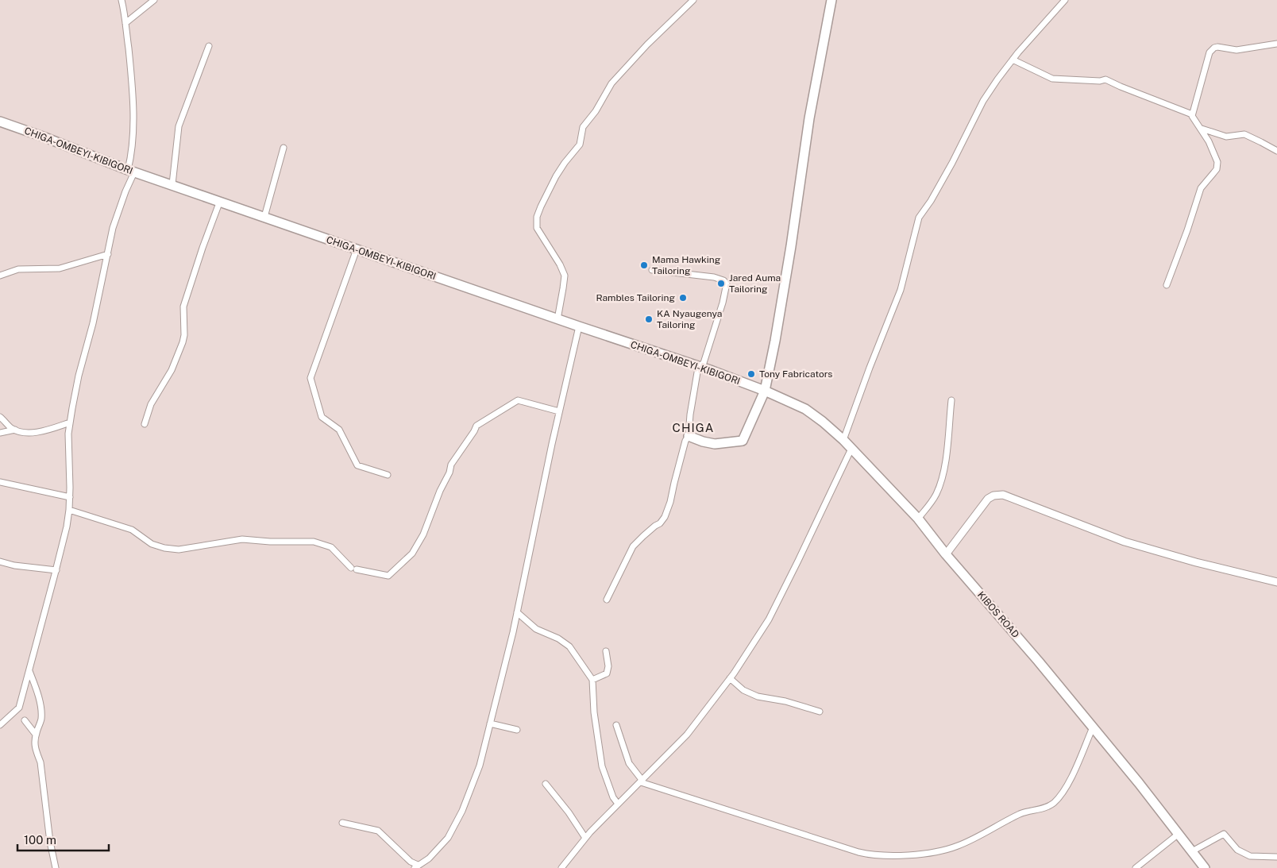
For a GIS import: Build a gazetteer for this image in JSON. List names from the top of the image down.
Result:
{
  "streets": {
    "main road": ["CHIGA-OMBEYI-KIBIGORI", "KIBOS ROAD"]
  },
  "crossings": [
    ["CHIGA-OMBEYI-KIBIGORI", "KIBOS ROAD"]
  ],
  "districts": ["CHIGA"],
  "places": [
    "Mama Hawking Tailoring",
    "Jared Auma Tailoring",
    "Rambles Tailoring",
    "KA Nyaugenya Tailoring",
    "Tony Fabricators"
  ],
  "scale_bar": "100 m"
}
